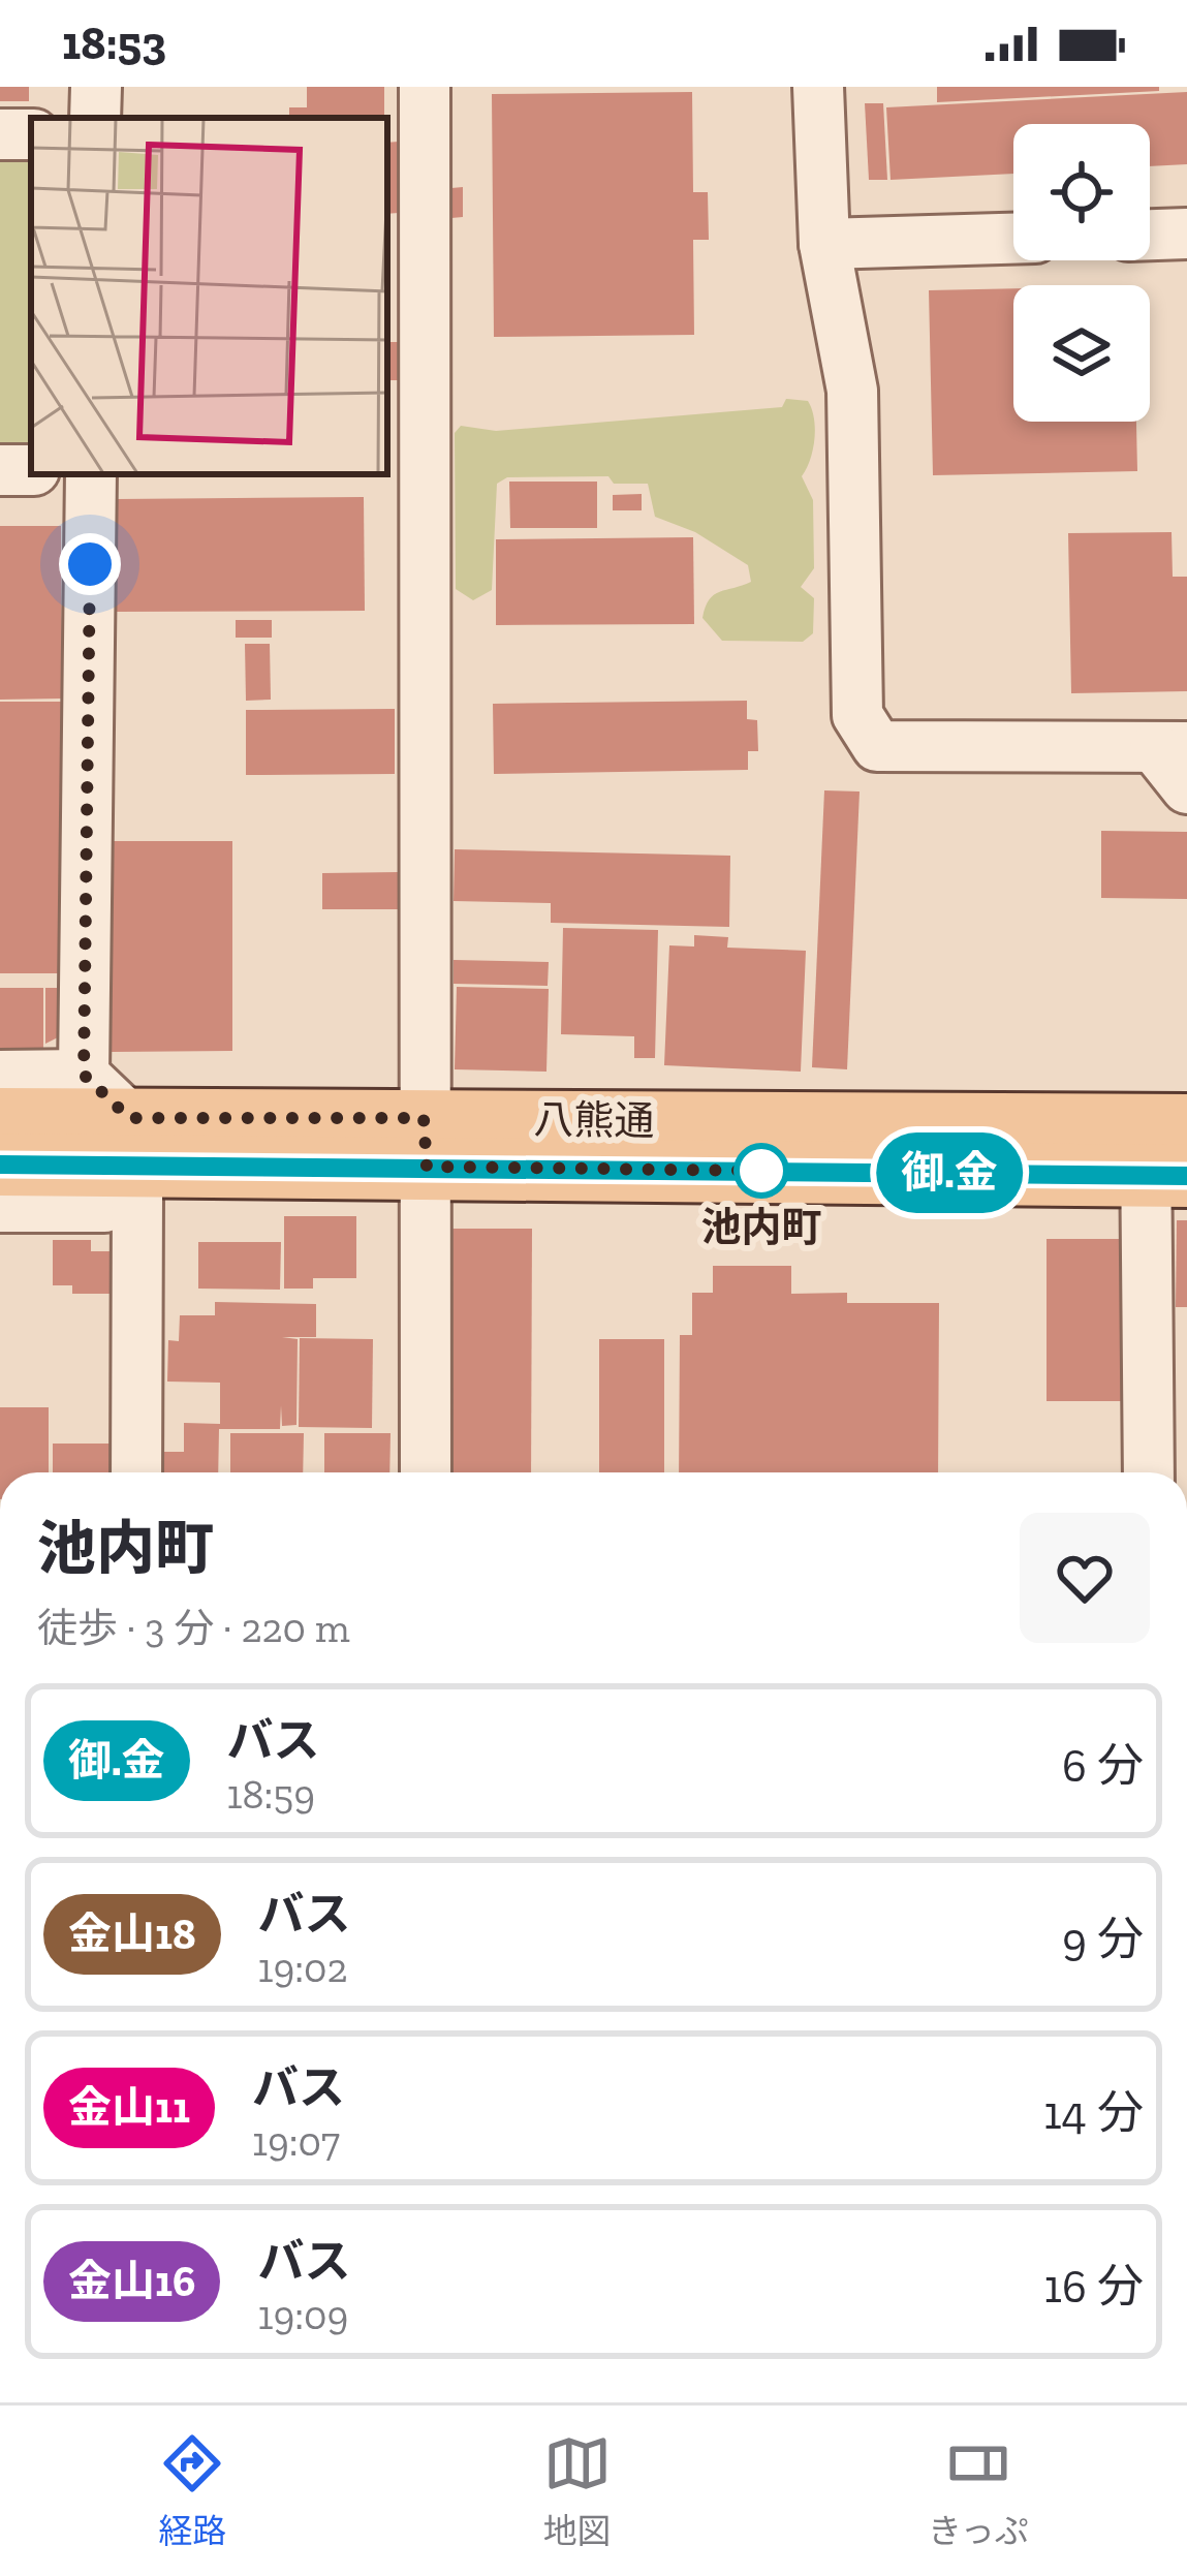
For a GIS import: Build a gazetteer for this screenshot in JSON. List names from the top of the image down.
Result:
{
  "streets": {
    "main road": ["八熊通"]
  },
  "places": ["池内町"],
  "lines": ["bus line 御.金"],
  "page": {
    "status": "18:53",
    "on_map": "御.金",
    "heading": ["池内町", "徒歩 · 3 分 · 220 m"],
    "list": [
      {
        "mark": "御.金",
        "name": "バス",
        "note": "18:59",
        "value": "6 分"
      },
      {
        "mark": "金山18",
        "name": "バス",
        "note": "19:02",
        "value": "9 分"
      },
      {
        "mark": "金山11",
        "name": "バス",
        "note": "19:07",
        "value": "14 分"
      },
      {
        "mark": "金山16",
        "name": "バス",
        "note": "19:09",
        "value": "16 分"
      }
    ],
    "tabs": ["経路", "地図", "きっぷ"]
  }
}
